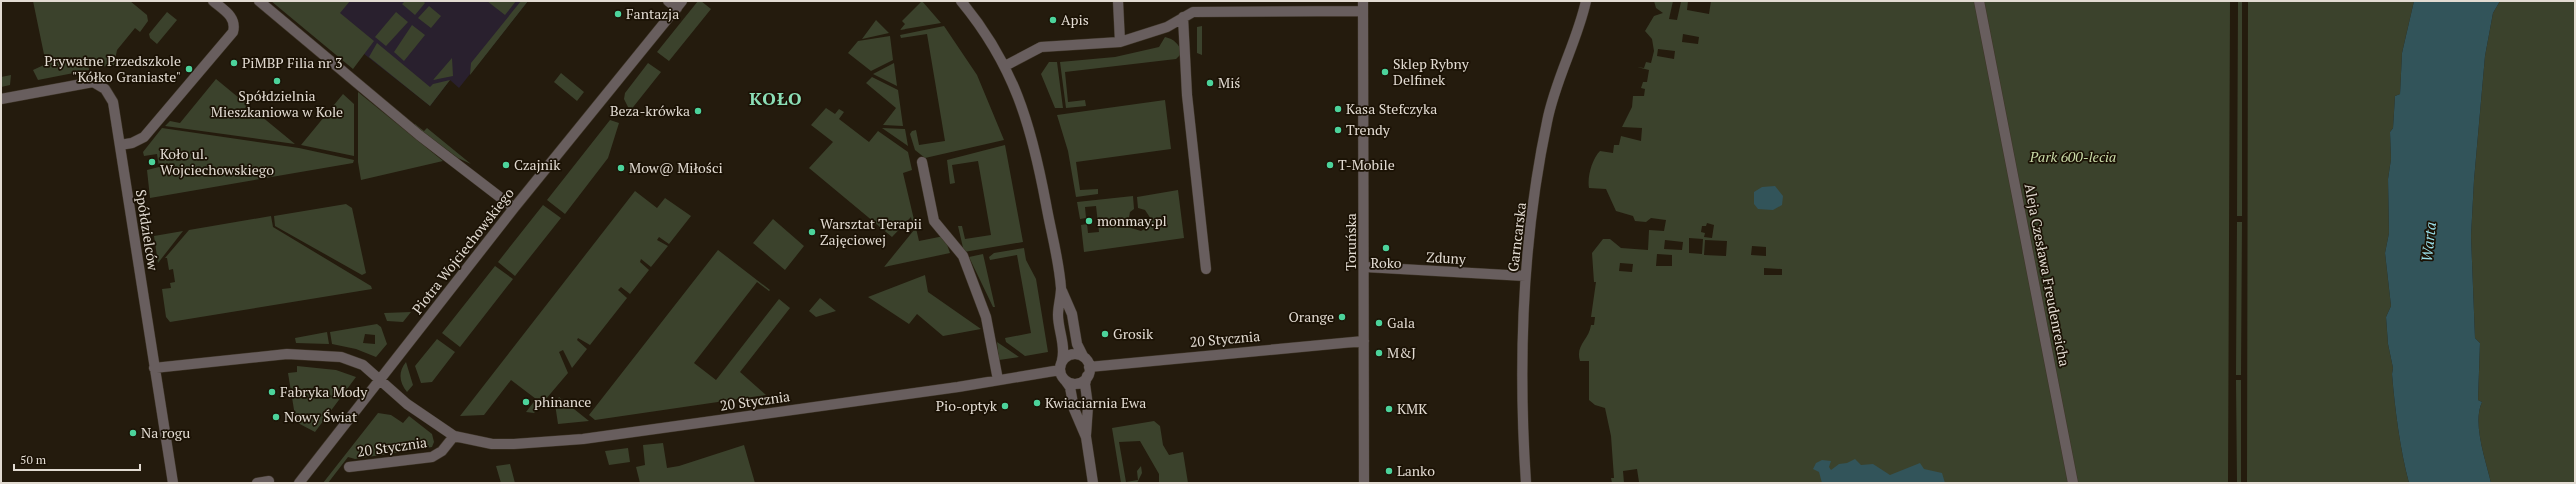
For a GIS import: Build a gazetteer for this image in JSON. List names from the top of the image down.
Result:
{
  "streets": {
    "street": [
      "Spółdzielców",
      "Garncarska",
      "Toruńska",
      "Piotra Wojciechowskiego",
      "Zduny",
      "Aleja Czesława Freudenreicha",
      "20 Stycznia"
    ]
  },
  "crossings": [
    ["Spółdzielców", "20 Stycznia"],
    ["Garncarska", "Zduny"],
    ["Toruńska", "Zduny"],
    ["Toruńska", "20 Stycznia"],
    ["Piotra Wojciechowskiego", "20 Stycznia"]
  ],
  "districts": ["KOŁO"],
  "water": ["Warta"],
  "parks": ["Park 600-lecia"],
  "places": [
    "Fantazja",
    "Apis",
    "PiMBP Filia nr 3",
    "Prywatne Przedszkole \"Kółko Graniaste\"",
    "Sklep Rybny Delfinek",
    "Spółdzielnia Mieszkaniowa w Kole",
    "Miś",
    "Kasa Stefczyka",
    "Beza-krówka",
    "Trendy",
    "Koło ul. Wojciechowskiego",
    "Czajnik",
    "T-Mobile",
    "Mow@ Miłości",
    "monmay.pl",
    "Warsztat Terapii Zajęciowej",
    "Roko",
    "Orange",
    "Gala",
    "Grosik",
    "M&J",
    "Fabryka Mody",
    "phinance",
    "Kwiaciarnia Ewa",
    "Pio-optyk",
    "KMK",
    "Nowy Świat",
    "Na rogu",
    "Lanko"
  ],
  "scale_bar": "50 m"
}
